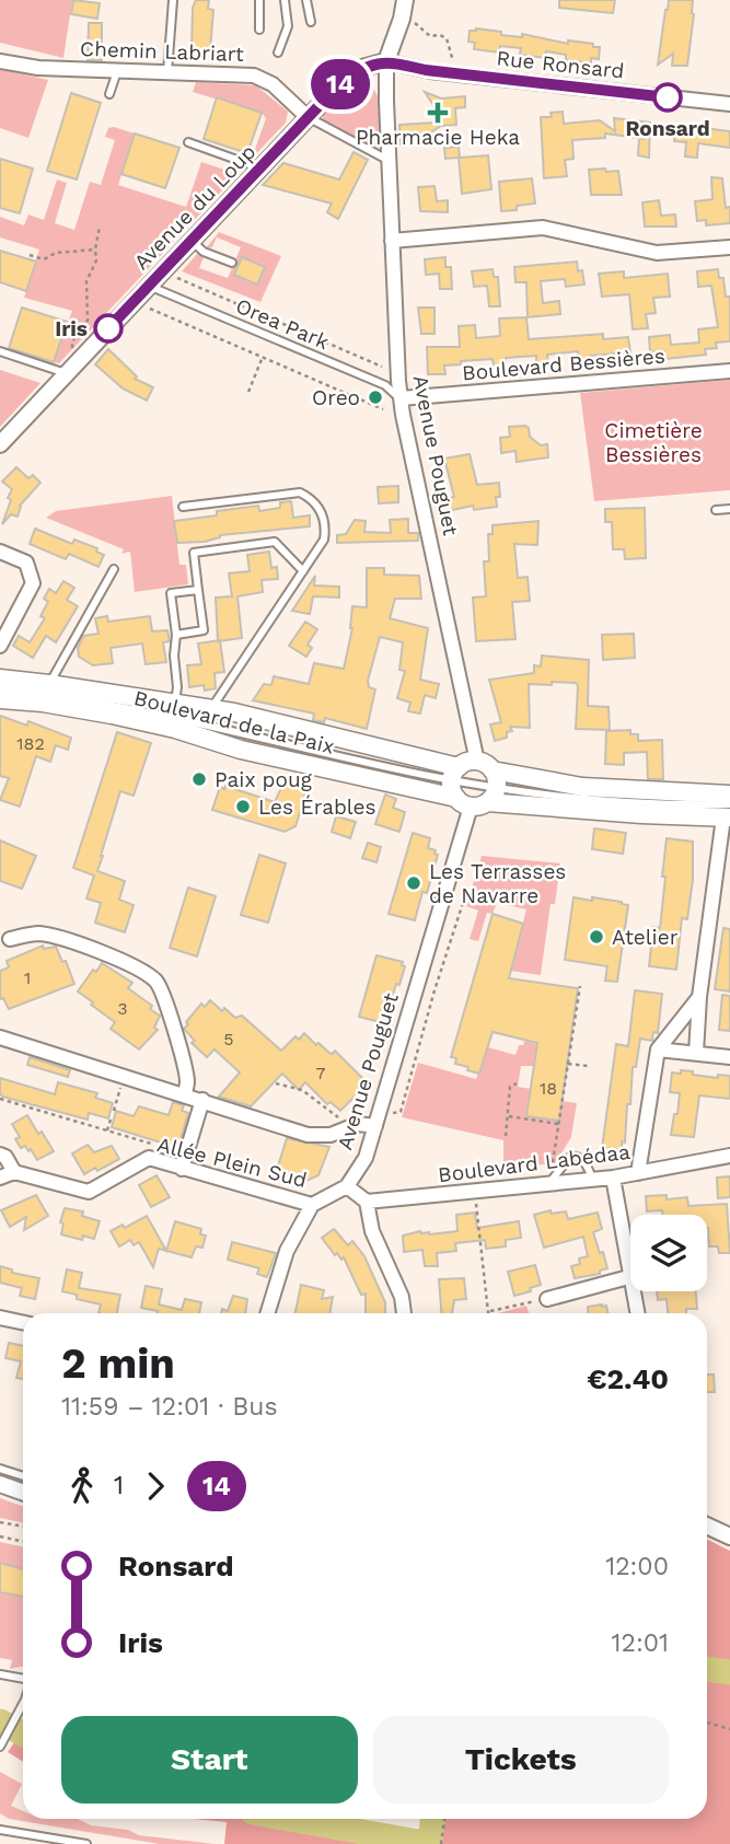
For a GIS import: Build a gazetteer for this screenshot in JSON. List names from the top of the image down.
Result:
{
  "streets": {
    "main road": ["Boulevard de la Paix"],
    "street": [
      "Chemin Labriart",
      "Rue Ronsard",
      "Avenue du Loup",
      "Boulevard Bessières",
      "Avenue Pouguet",
      "Allée Plein Sud",
      "Boulevard Labédaa"
    ],
    "lane": ["Orea Park"]
  },
  "crossings": [
    ["Chemin Labriart", "Avenue du Loup"],
    ["Rue Ronsard", "Avenue du Loup"],
    ["Rue Ronsard", "Avenue Pouguet"],
    ["Avenue du Loup", "Orea Park"],
    ["Avenue du Loup", "Avenue Pouguet"],
    ["Orea Park", "Boulevard Bessières"],
    ["Orea Park", "Avenue Pouguet"],
    ["Boulevard Bessières", "Avenue Pouguet"],
    ["Avenue Pouguet", "Boulevard de la Paix"]
  ],
  "parks": ["Cimetière Bessières"],
  "places": {
    "other": [
      "Ronsard",
      "Iris",
      "Oreo",
      "Paix poug",
      "Les Érables",
      "Les Terrasses de Navarre",
      "Atelier"
    ],
    "health": ["Pharmacie Heka"]
  },
  "lines": ["bus line 14"],
  "house_numbers": [
    "182",
    "1",
    "3",
    "5",
    "7",
    "18"
  ],
  "page": {
    "on_map": "14",
    "heading": ["2 min", "11:59 – 12:01 · Bus", "€2.40"],
    "legs": ["1", "14"],
    "list": [
      {
        "name": "Ronsard",
        "value": "12:00"
      },
      {
        "name": "Iris",
        "value": "12:01"
      }
    ],
    "buttons": ["Start", "Tickets"]
  }
}
